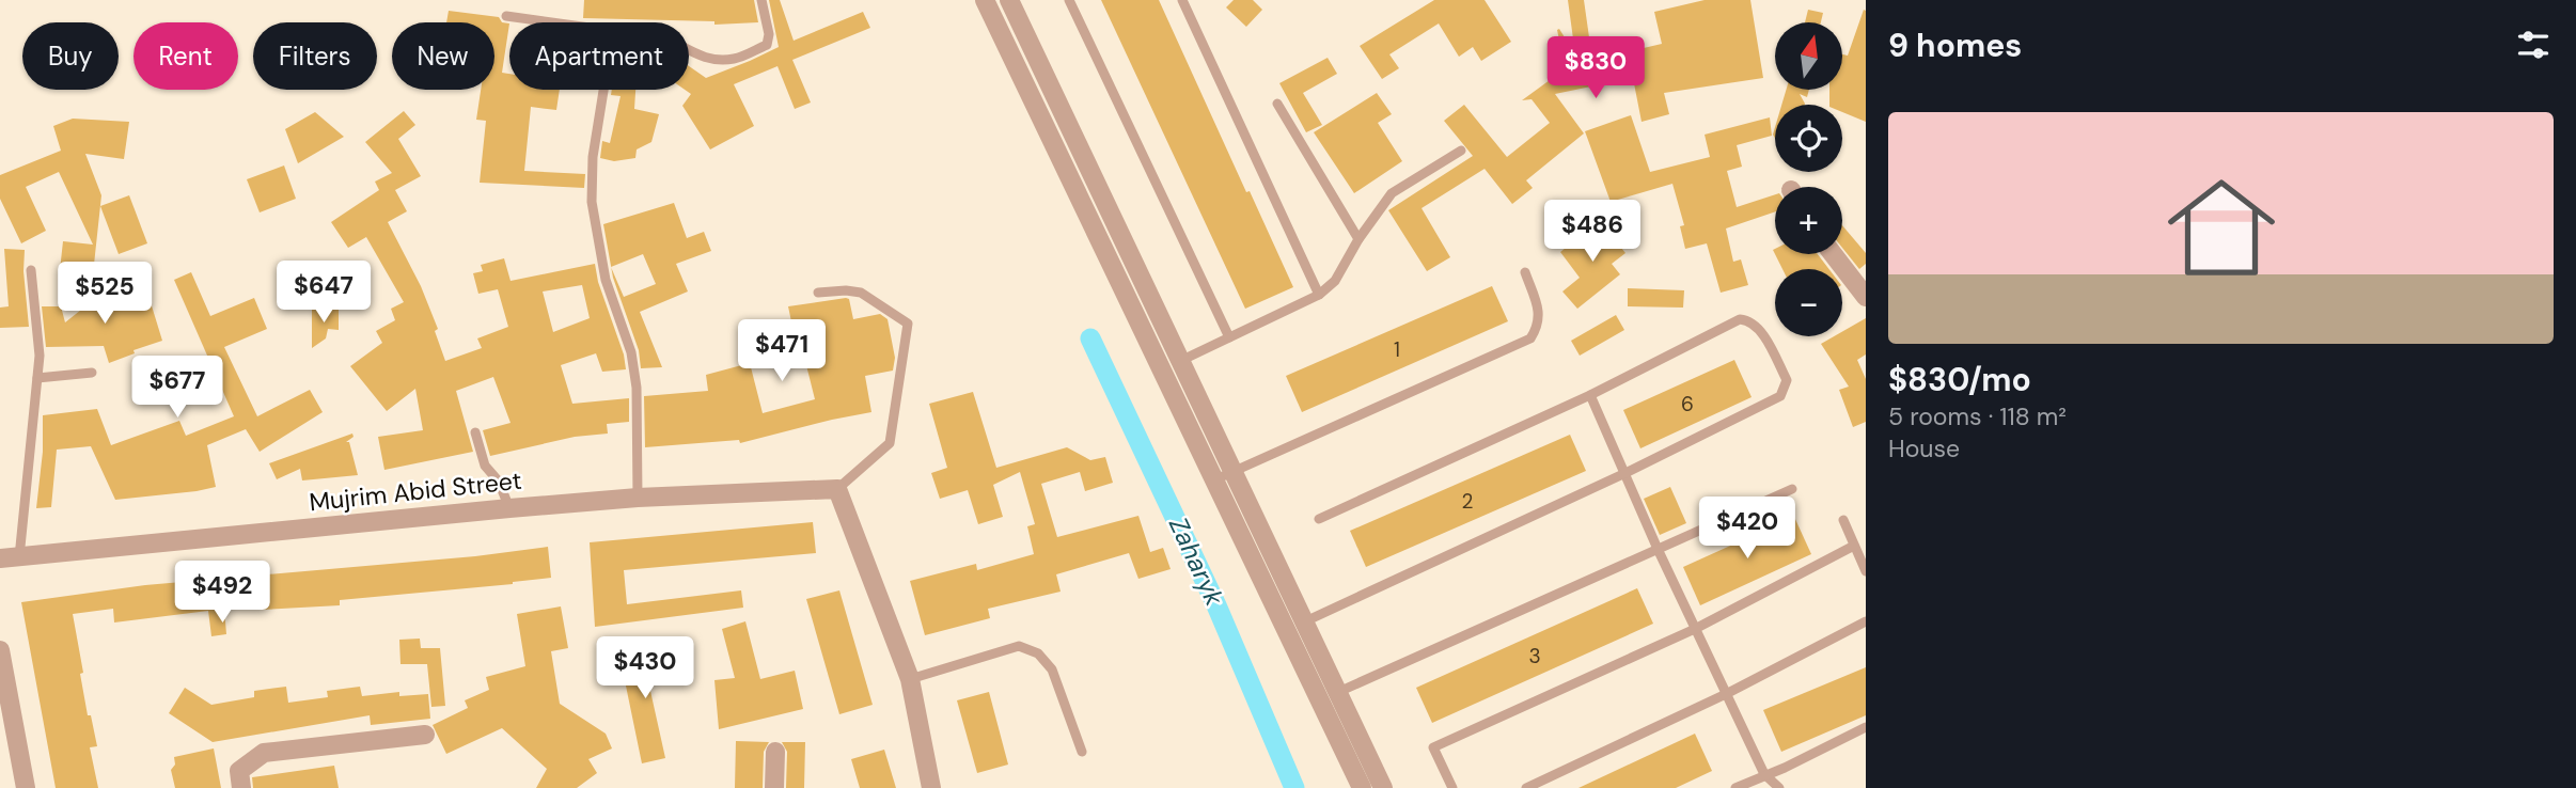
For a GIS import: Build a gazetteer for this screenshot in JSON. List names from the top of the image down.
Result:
{
  "streets": {
    "street": ["Mujrim Abid Street"]
  },
  "water": ["Zaharyk"],
  "house_numbers": [
    "1",
    "6",
    "2",
    "3"
  ],
  "north": "top",
  "page": {
    "heading": "9 homes",
    "map_buttons": ["+", "−"],
    "chip": [
      "Buy",
      "Rent",
      "Filters",
      "New",
      "Apartment"
    ],
    "price": [
      "$830",
      "$486",
      "$647",
      "$525",
      "$471",
      "$677",
      "$420",
      "$492",
      "$430"
    ],
    "list": [
      {
        "name": "$830/mo",
        "note": "5 rooms · 118 m² · House"
      }
    ]
  }
}
